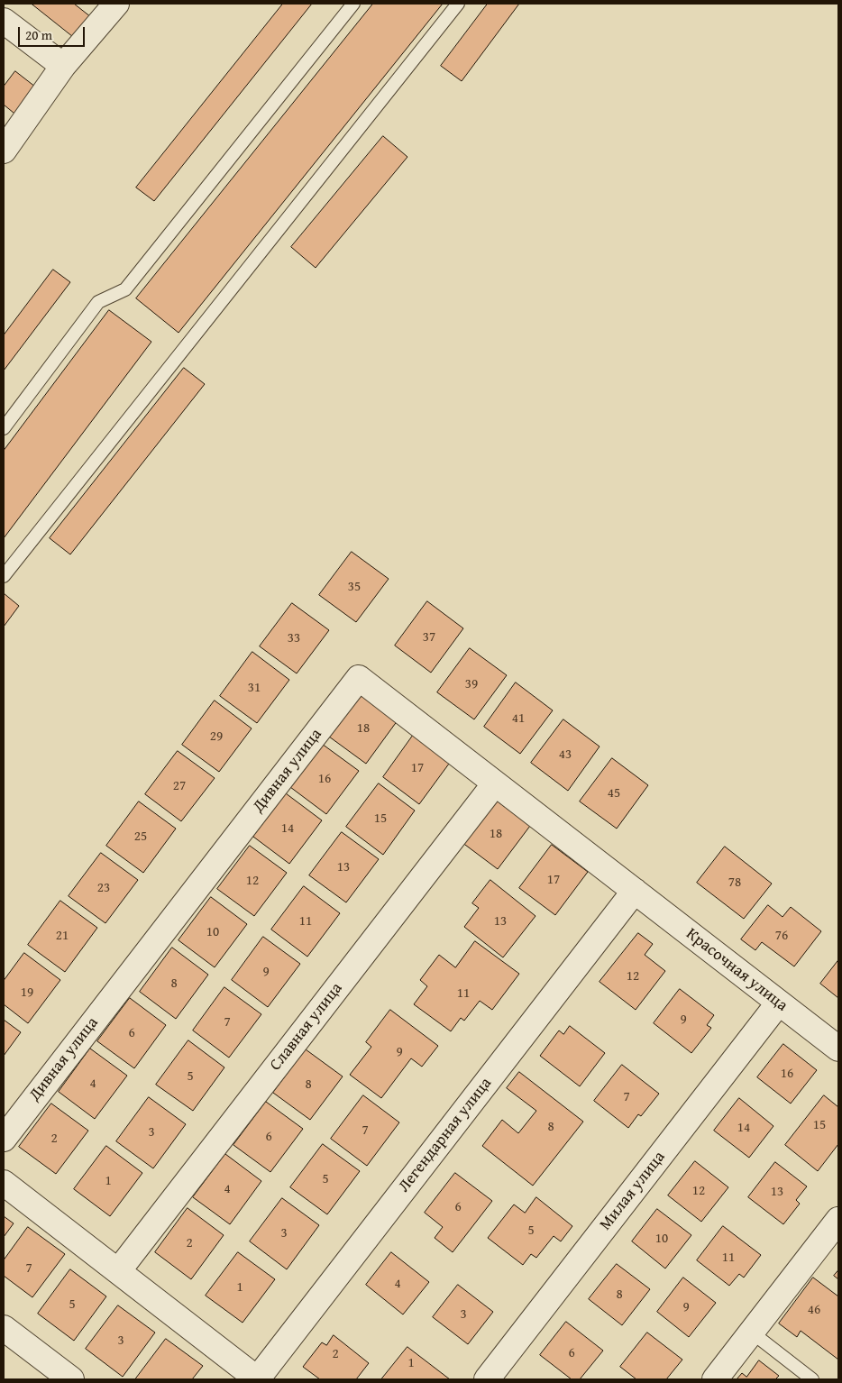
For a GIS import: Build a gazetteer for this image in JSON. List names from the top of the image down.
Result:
{
  "streets": {
    "street": [
      "Дивная улица",
      "Красочная улица",
      "Славная улица",
      "Легендарная улица",
      "Милая улица"
    ]
  },
  "crossings": [
    ["Дивная улица", "Красочная улица"],
    ["Дивная улица", "Славная улица"],
    ["Дивная улица", "Легендарная улица"],
    ["Красочная улица", "Легендарная улица"],
    ["Красочная улица", "Милая улица"]
  ],
  "house_numbers": [
    "35",
    "37",
    "33",
    "39",
    "31",
    "41",
    "18",
    "29",
    "43",
    "17",
    "16",
    "27",
    "45",
    "15",
    "14",
    "18",
    "25",
    "13",
    "17",
    "12",
    "78",
    "23",
    "11",
    "13",
    "10",
    "21",
    "76",
    "9",
    "12",
    "8",
    "19",
    "11",
    "9",
    "7",
    "6",
    "9",
    "16",
    "5",
    "4",
    "8",
    "7",
    "15",
    "8",
    "14",
    "7",
    "3",
    "6",
    "2",
    "5",
    "1",
    "4",
    "12",
    "13",
    "6",
    "5",
    "3",
    "10",
    "2",
    "11",
    "7",
    "4",
    "1",
    "8",
    "5",
    "9",
    "46",
    "3",
    "3",
    "6",
    "2",
    "1"
  ],
  "scale_bar": "20 m"
}
